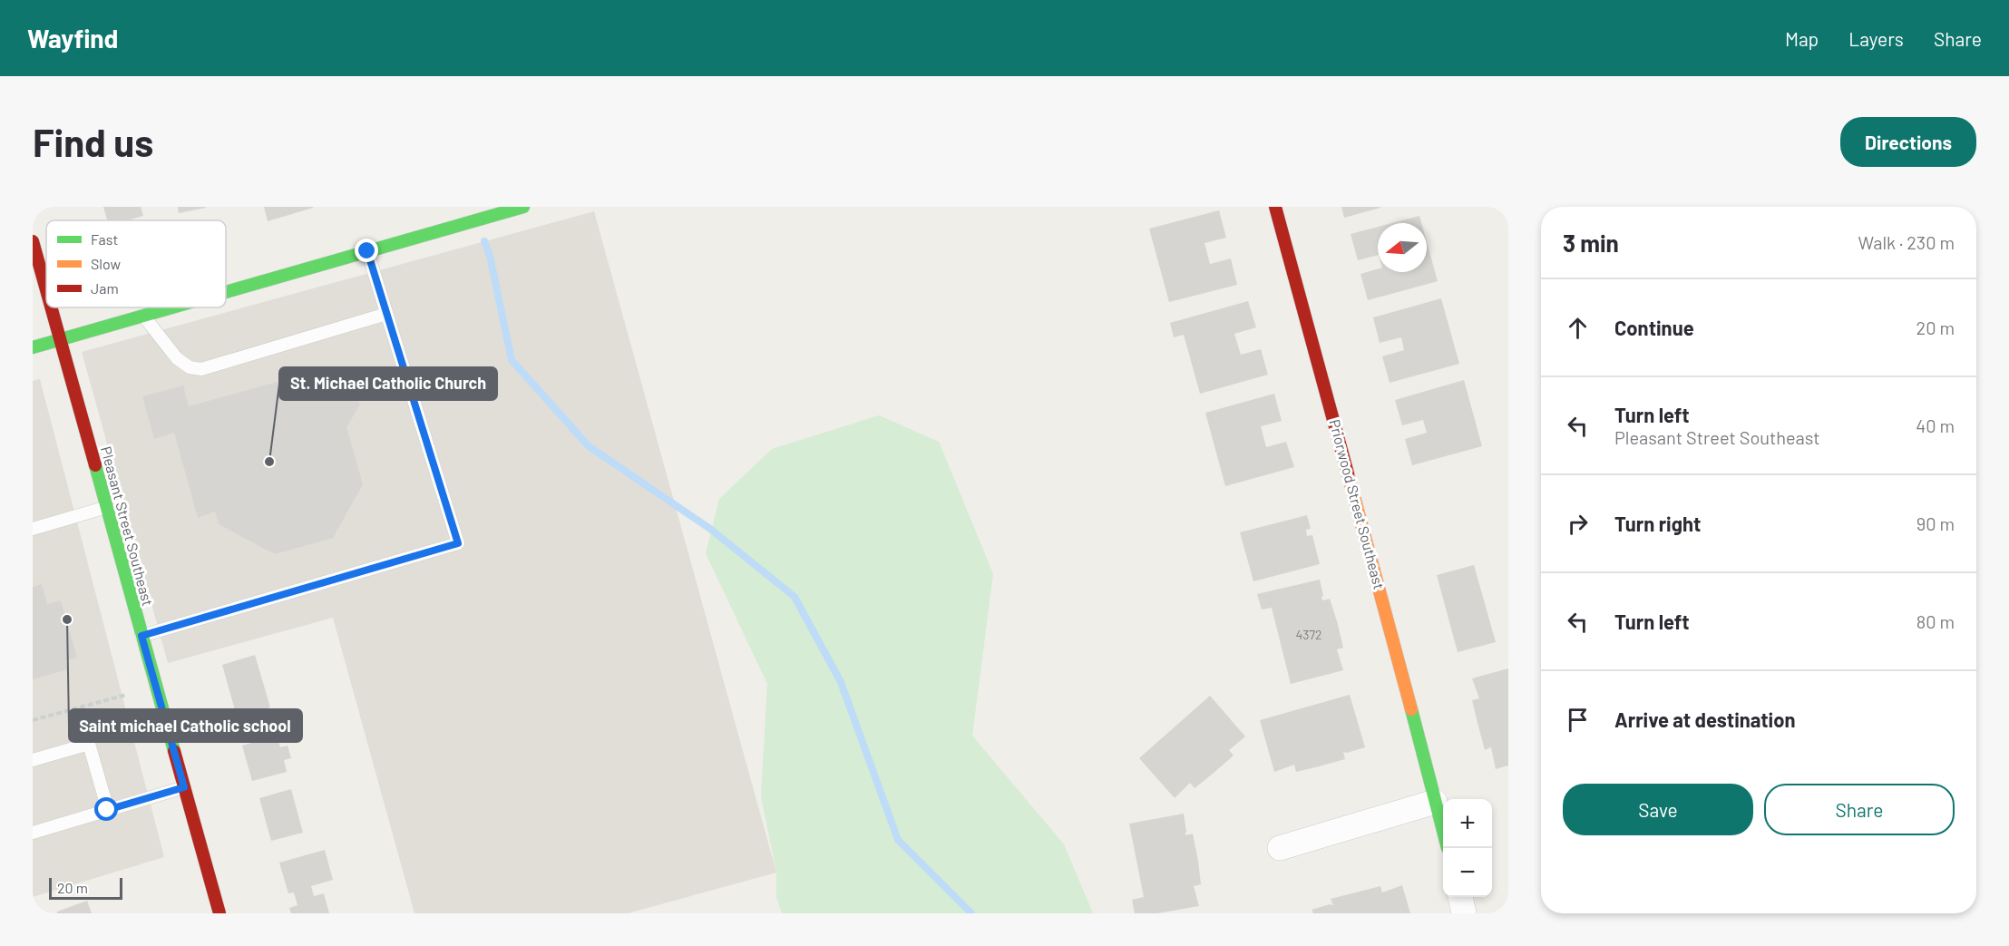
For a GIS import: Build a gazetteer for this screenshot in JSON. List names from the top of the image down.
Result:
{
  "streets": {
    "street": ["Priorwood Street Southeast", "Pleasant Street Southeast"]
  },
  "places": ["St. Michael Catholic Church", "Saint michael Catholic school"],
  "house_numbers": ["4372"],
  "legend": ["Fast", "Slow", "Jam"],
  "scale_bar": "20 m",
  "north": "left",
  "page": {
    "header": "Wayfind",
    "nav": ["Map", "Layers", "Share"],
    "buttons": [
      "Directions",
      ["Save", "Share"]
    ],
    "title": "Find us",
    "heading": ["3 min", "Walk · 230 m"],
    "list": [
      ["Continue", "20 m"],
      ["Turn left", "Pleasant Street Southeast", "40 m"],
      ["Turn right", "90 m"],
      ["Turn left", "80 m"],
      "Arrive at destination"
    ],
    "map_buttons": ["+", "−"],
    "scale": "20 m"
  }
}
